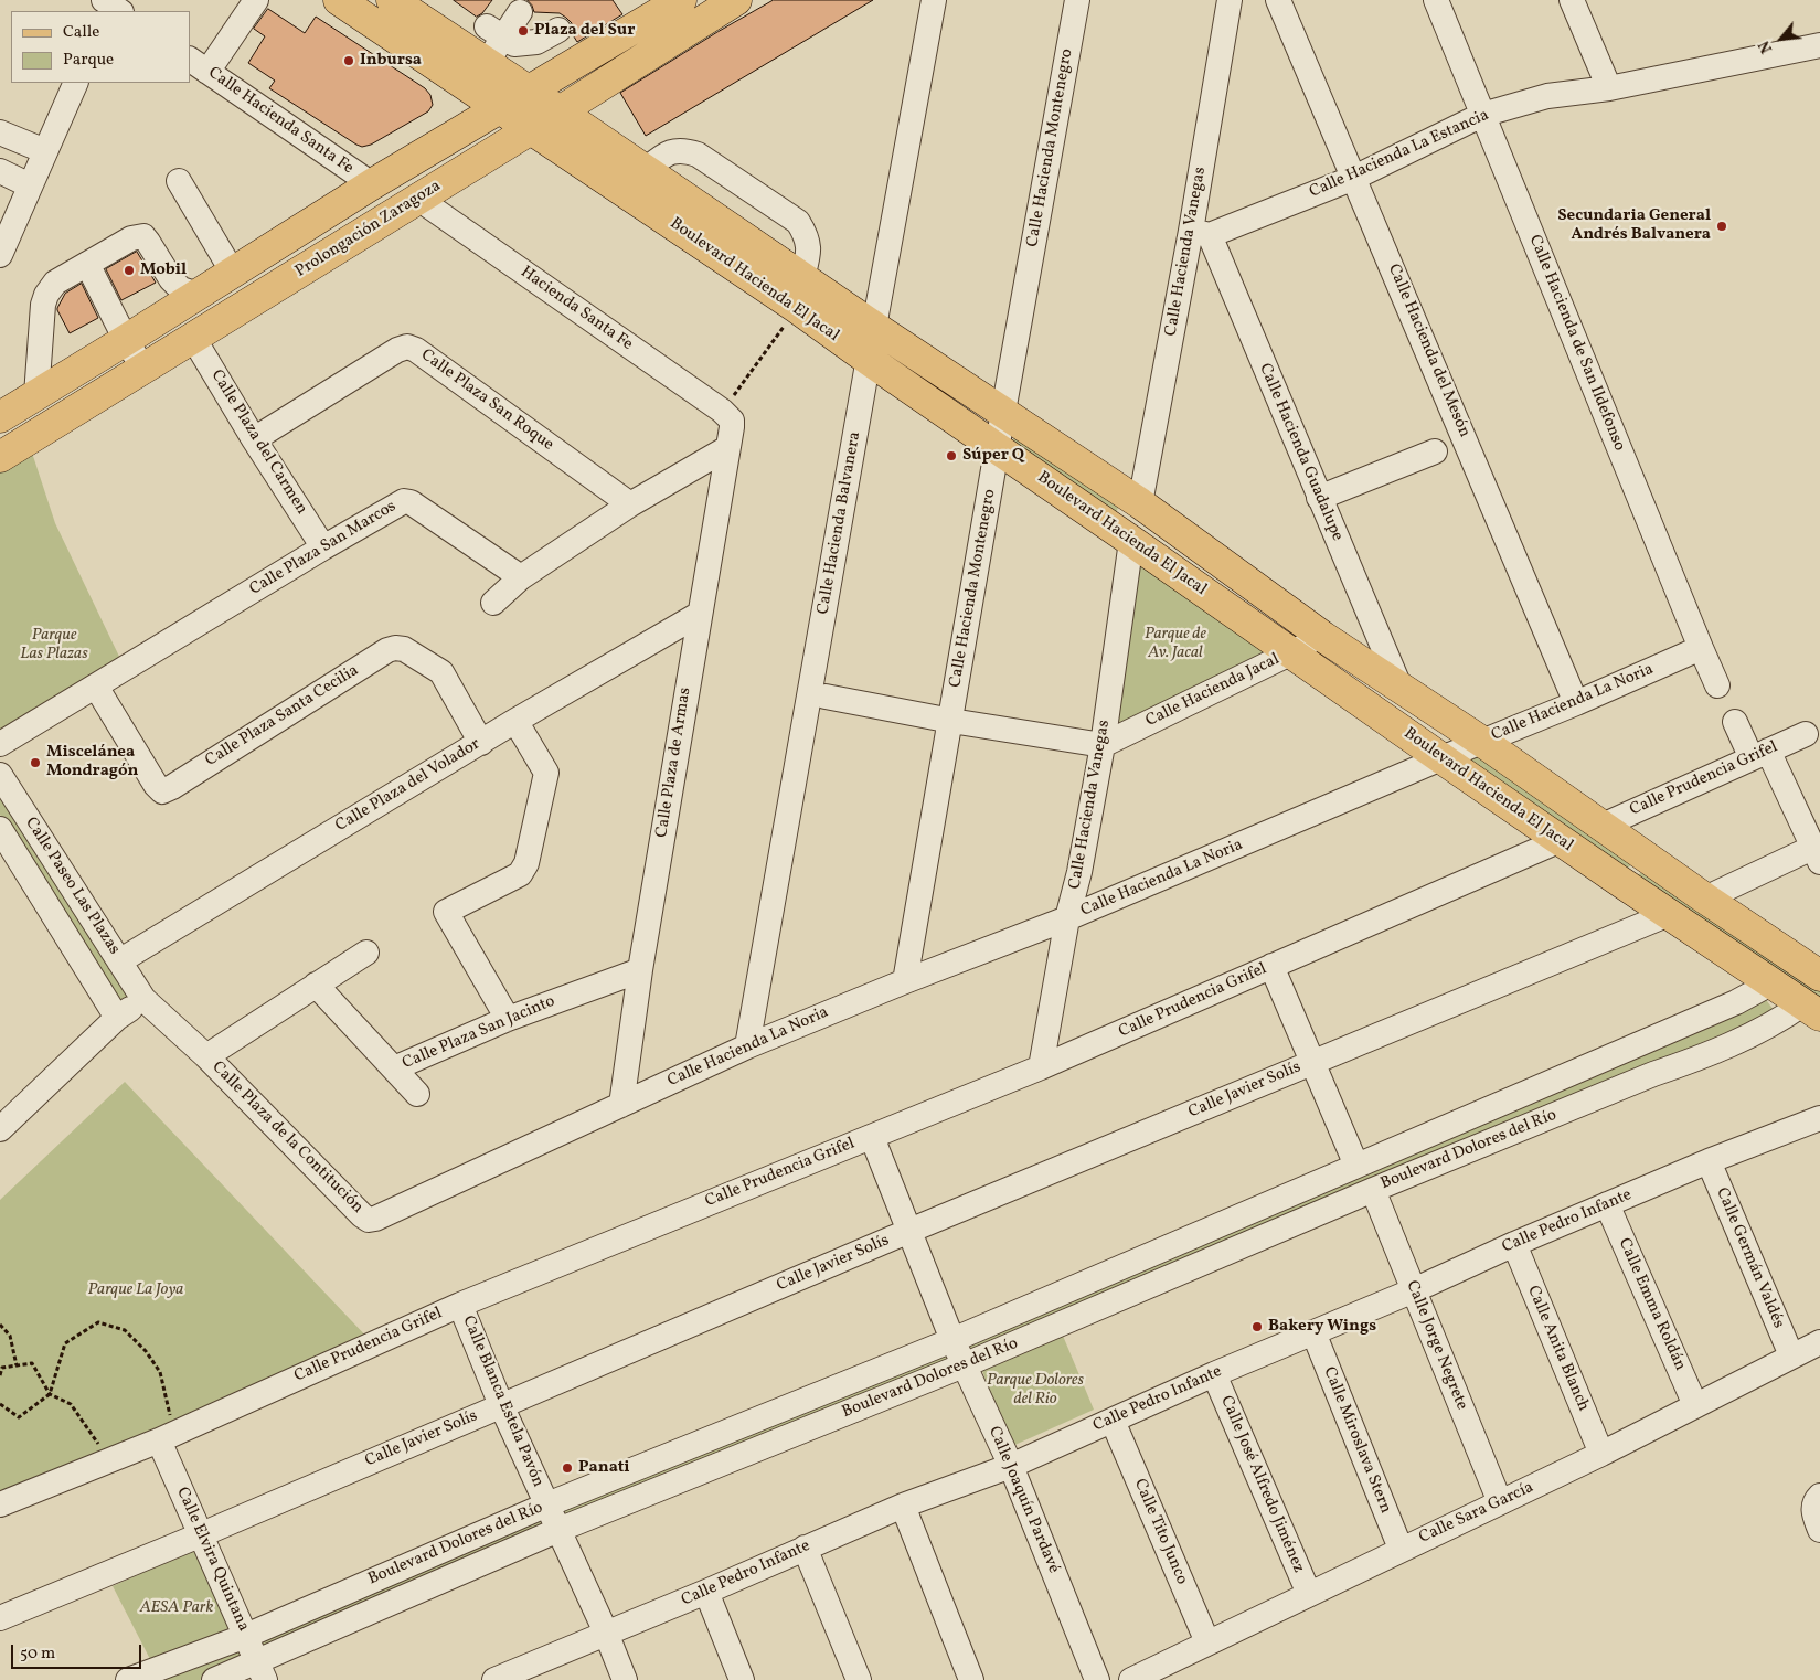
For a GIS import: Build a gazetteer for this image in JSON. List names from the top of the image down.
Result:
{
  "streets": {
    "main road": ["Prolongación Zaragoza", "Boulevard Hacienda El Jacal"],
    "street": [
      "Calle Hacienda Santa Fe",
      "Calle Hacienda Montenegro",
      "Calle Hacienda La Estancia",
      "Calle Hacienda Vanegas",
      "Hacienda Santa Fe",
      "Calle Hacienda de San Ildefonso",
      "Calle Hacienda del Mesón",
      "Calle Plaza San Roque",
      "Calle Plaza del Carmen",
      "Calle Hacienda Guadalupe",
      "Calle Hacienda Balvanera",
      "Calle Plaza San Marcos",
      "Calle Hacienda Jacal",
      "Calle Hacienda La Noria",
      "Calle Plaza Santa Cecilia",
      "Calle Plaza de Armas",
      "Calle Prudencia Grifel",
      "Calle Plaza del Volador",
      "Calle Paseo Las Plazas",
      "Calle Plaza San Jacinto",
      "Calle Javier Solís",
      "Calle Plaza de la Contitución",
      "Boulevard Dolores del Río",
      "Calle Pedro Infante",
      "Calle Germán Valdés",
      "Calle Emma Roldán",
      "Calle Jorge Negrete",
      "Calle Anita Blanch",
      "Calle Blanca Estela Pavón",
      "Calle Miroslava Stern",
      "Calle José Alfredo Jiménez",
      "Calle Joaquín Pardavé",
      "Calle Sara García",
      "Calle Tito Junco",
      "Calle Elvira Quintana"
    ]
  },
  "crossings": [
    ["Calle Hacienda Montenegro", "Boulevard Hacienda El Jacal"],
    ["Calle Hacienda Montenegro", "Calle Hacienda La Noria"],
    ["Calle Hacienda La Estancia", "Calle Hacienda Vanegas"],
    ["Calle Hacienda La Estancia", "Calle Hacienda de San Ildefonso"],
    ["Calle Hacienda La Estancia", "Calle Hacienda del Mesón"],
    ["Calle Hacienda La Estancia", "Calle Hacienda Guadalupe"],
    ["Prolongación Zaragoza", "Boulevard Hacienda El Jacal"],
    ["Prolongación Zaragoza", "Hacienda Santa Fe"],
    ["Prolongación Zaragoza", "Calle Plaza del Carmen"],
    ["Calle Hacienda Vanegas", "Boulevard Hacienda El Jacal"],
    ["Calle Hacienda Vanegas", "Calle Hacienda Guadalupe"],
    ["Calle Hacienda Vanegas", "Calle Hacienda Jacal"],
    ["Calle Hacienda Vanegas", "Calle Hacienda La Noria"],
    ["Calle Hacienda Vanegas", "Calle Prudencia Grifel"],
    ["Boulevard Hacienda El Jacal", "Calle Hacienda Guadalupe"],
    ["Boulevard Hacienda El Jacal", "Calle Hacienda Balvanera"],
    ["Boulevard Hacienda El Jacal", "Calle Hacienda Jacal"],
    ["Boulevard Hacienda El Jacal", "Calle Hacienda La Noria"],
    ["Boulevard Hacienda El Jacal", "Calle Prudencia Grifel"],
    ["Boulevard Hacienda El Jacal", "Calle Javier Solís"],
    ["Boulevard Hacienda El Jacal", "Boulevard Dolores del Río"],
    ["Hacienda Santa Fe", "Calle Plaza de Armas"],
    ["Calle Hacienda de San Ildefonso", "Calle Hacienda La Noria"],
    ["Calle Hacienda del Mesón", "Calle Hacienda La Noria"],
    ["Calle Plaza San Roque", "Calle Plaza del Carmen"],
    ["Calle Plaza del Carmen", "Calle Plaza San Marcos"],
    ["Calle Hacienda Balvanera", "Calle Hacienda La Noria"],
    ["Calle Plaza San Marcos", "Calle Plaza Santa Cecilia"],
    ["Calle Hacienda La Noria", "Calle Plaza de Armas"],
    ["Calle Hacienda La Noria", "Calle Plaza de la Contitución"],
    ["Calle Plaza Santa Cecilia", "Calle Plaza del Volador"],
    ["Calle Plaza de Armas", "Calle Plaza del Volador"],
    ["Calle Plaza de Armas", "Calle Plaza San Jacinto"],
    ["Calle Plaza de Armas", "Calle Plaza de la Contitución"],
    ["Calle Prudencia Grifel", "Calle Blanca Estela Pavón"],
    ["Calle Prudencia Grifel", "Calle Joaquín Pardavé"],
    ["Calle Prudencia Grifel", "Calle Elvira Quintana"],
    ["Calle Plaza del Volador", "Calle Paseo Las Plazas"],
    ["Calle Paseo Las Plazas", "Calle Plaza de la Contitución"],
    ["Calle Javier Solís", "Calle Blanca Estela Pavón"],
    ["Calle Javier Solís", "Calle Joaquín Pardavé"],
    ["Calle Javier Solís", "Calle Elvira Quintana"],
    ["Boulevard Dolores del Río", "Calle Jorge Negrete"],
    ["Boulevard Dolores del Río", "Calle Blanca Estela Pavón"],
    ["Boulevard Dolores del Río", "Calle Joaquín Pardavé"],
    ["Boulevard Dolores del Río", "Calle Elvira Quintana"],
    ["Calle Pedro Infante", "Calle Germán Valdés"],
    ["Calle Pedro Infante", "Calle Emma Roldán"],
    ["Calle Pedro Infante", "Calle Jorge Negrete"],
    ["Calle Pedro Infante", "Calle Anita Blanch"],
    ["Calle Pedro Infante", "Calle Blanca Estela Pavón"],
    ["Calle Pedro Infante", "Calle Miroslava Stern"],
    ["Calle Pedro Infante", "Calle José Alfredo Jiménez"],
    ["Calle Pedro Infante", "Calle Joaquín Pardavé"],
    ["Calle Pedro Infante", "Calle Tito Junco"],
    ["Calle Germán Valdés", "Calle Sara García"],
    ["Calle Emma Roldán", "Calle Sara García"],
    ["Calle Jorge Negrete", "Calle Sara García"],
    ["Calle Anita Blanch", "Calle Sara García"],
    ["Calle Miroslava Stern", "Calle Sara García"],
    ["Calle José Alfredo Jiménez", "Calle Sara García"],
    ["Calle Sara García", "Calle Tito Junco"]
  ],
  "parks": [
    "Parque de Av. Jacal",
    "Parque Las Plazas",
    "Parque La Joya",
    "Parque Dolores del Rio",
    "AESA Park"
  ],
  "places": [
    "Plaza del Sur",
    "Inbursa",
    "Secundaria General Andrés Balvanera",
    "Mobil",
    "Súper Q",
    "Miscelánea Mondragón",
    "Bakery Wings",
    "Panati"
  ],
  "legend": ["Calle", "Parque"],
  "scale_bar": "50 m",
  "north": "bottom left"
}
